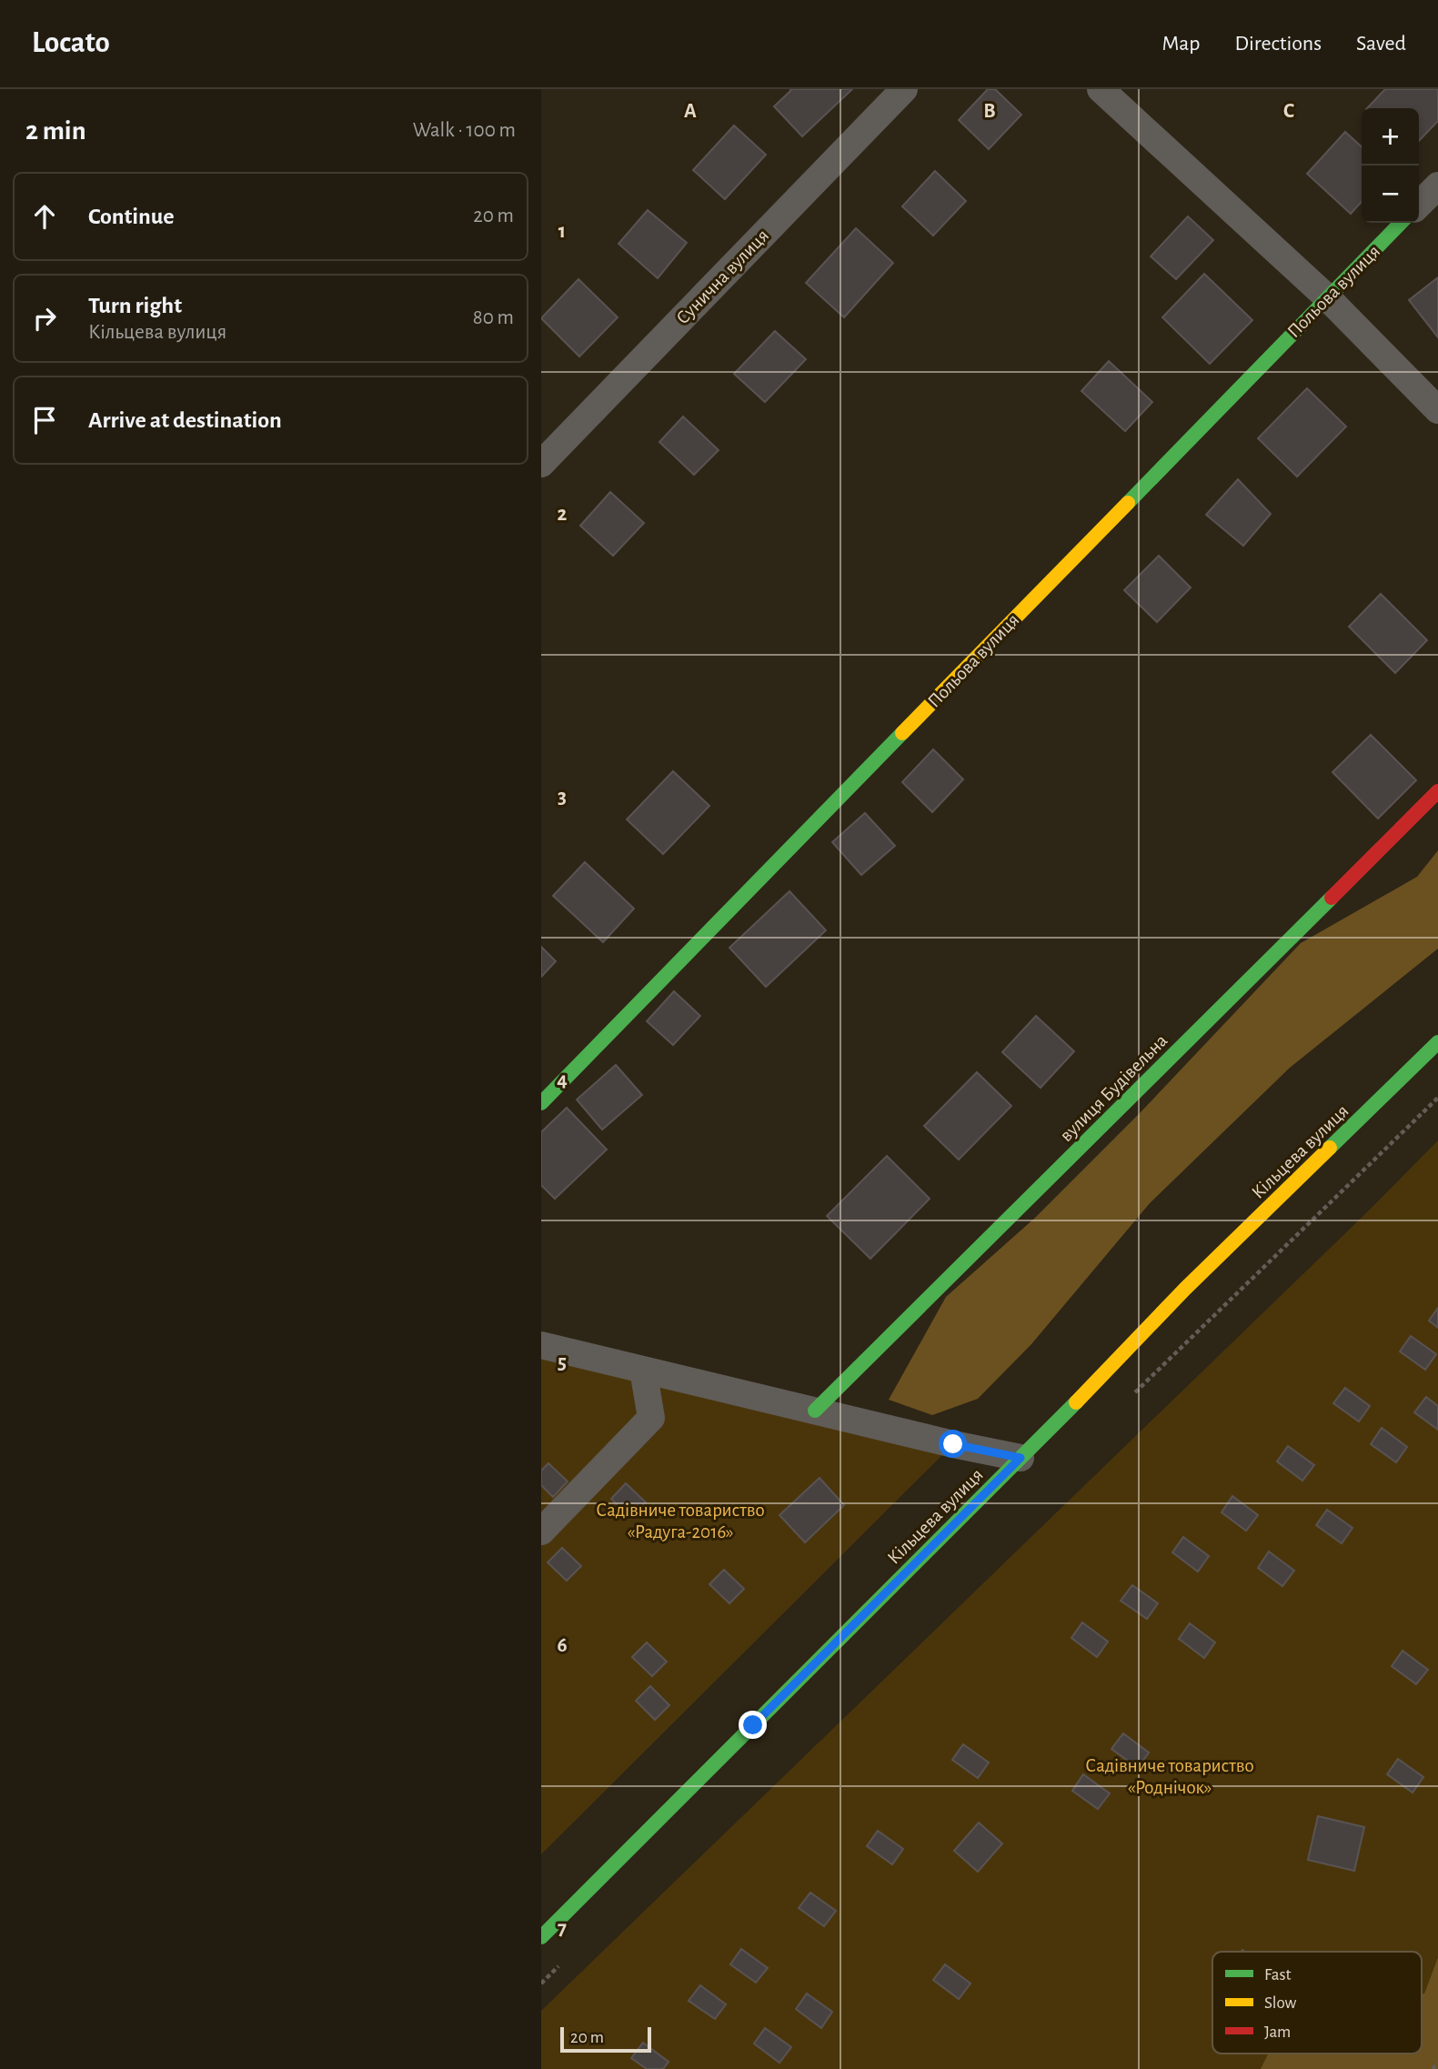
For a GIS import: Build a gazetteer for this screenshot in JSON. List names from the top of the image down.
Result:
{
  "streets": {
    "street": [
      "Сунична вулиця",
      "Польова вулиця",
      "вулиця Будівельна",
      "Кільцева вулиця"
    ]
  },
  "parks": ["Садівниче товариство «Радуга-2016»", "Садівниче товариство «Роднічок»"],
  "legend": ["Fast", "Slow", "Jam"],
  "scale_bar": "20 m",
  "page": {
    "header": "Locato",
    "nav": ["Map", "Directions", "Saved"],
    "heading": ["2 min", "Walk · 100 m"],
    "map_buttons": ["+", "−"],
    "list": [
      ["Continue", "20 m"],
      ["Turn right", "Кільцева вулиця", "80 m"],
      "Arrive at destination"
    ],
    "scale": "20 m"
  },
  "grid": {
    "columns": ["A", "B", "C"],
    "rows": [
      "1",
      "2",
      "3",
      "4",
      "5",
      "6",
      "7"
    ]
  }
}
